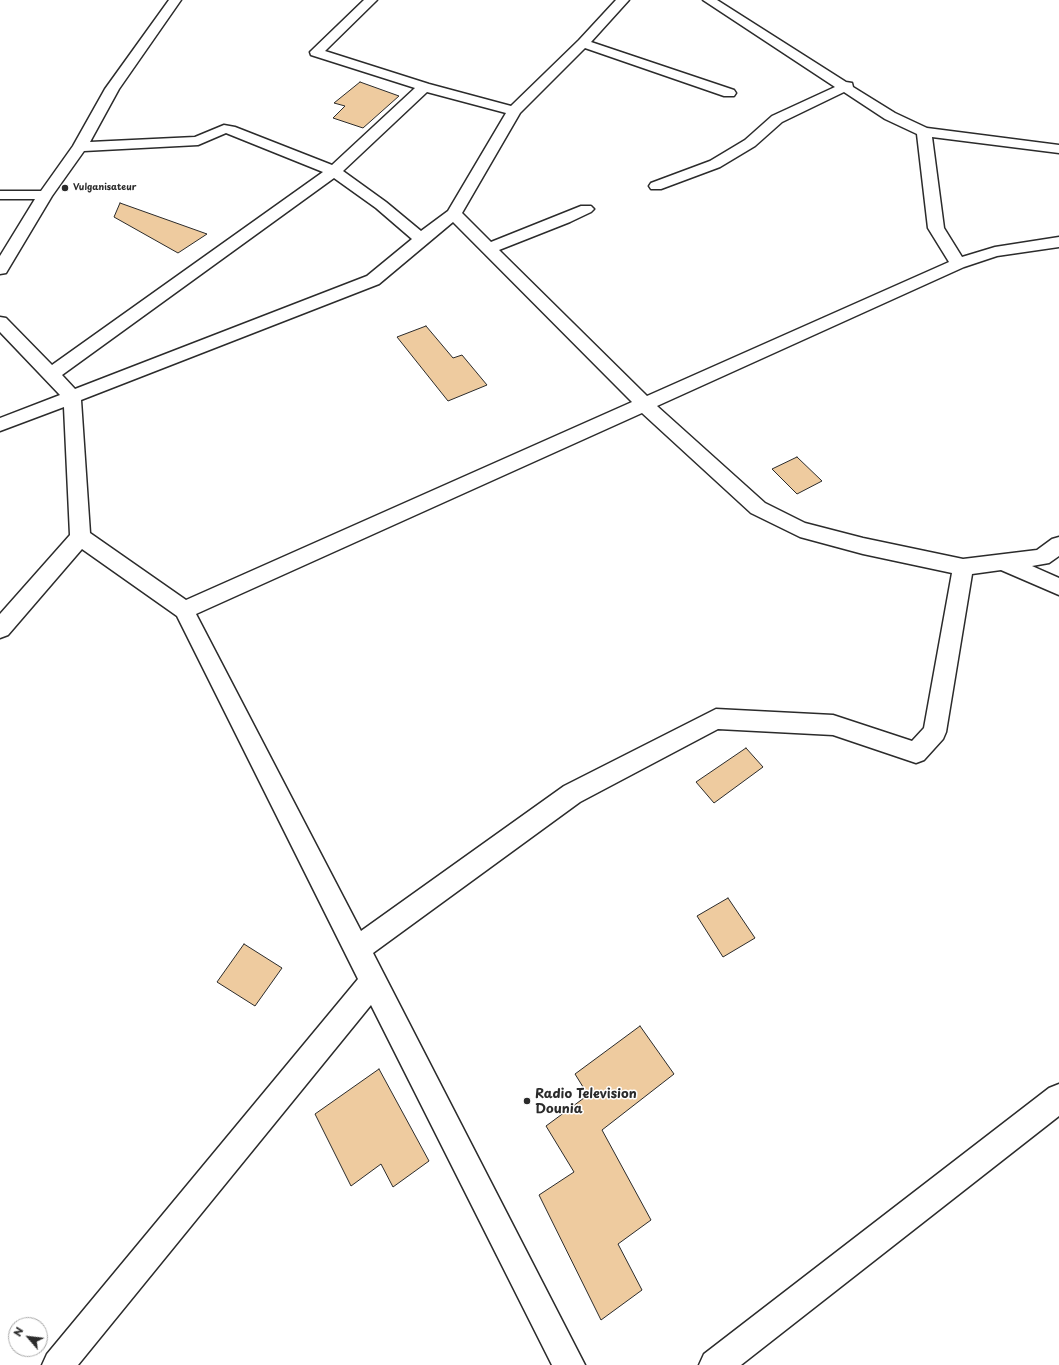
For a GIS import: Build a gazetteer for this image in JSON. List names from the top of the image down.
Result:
{
  "places": ["Vulganisateur", "Radio Television Dounia"],
  "north": "top left"
}
